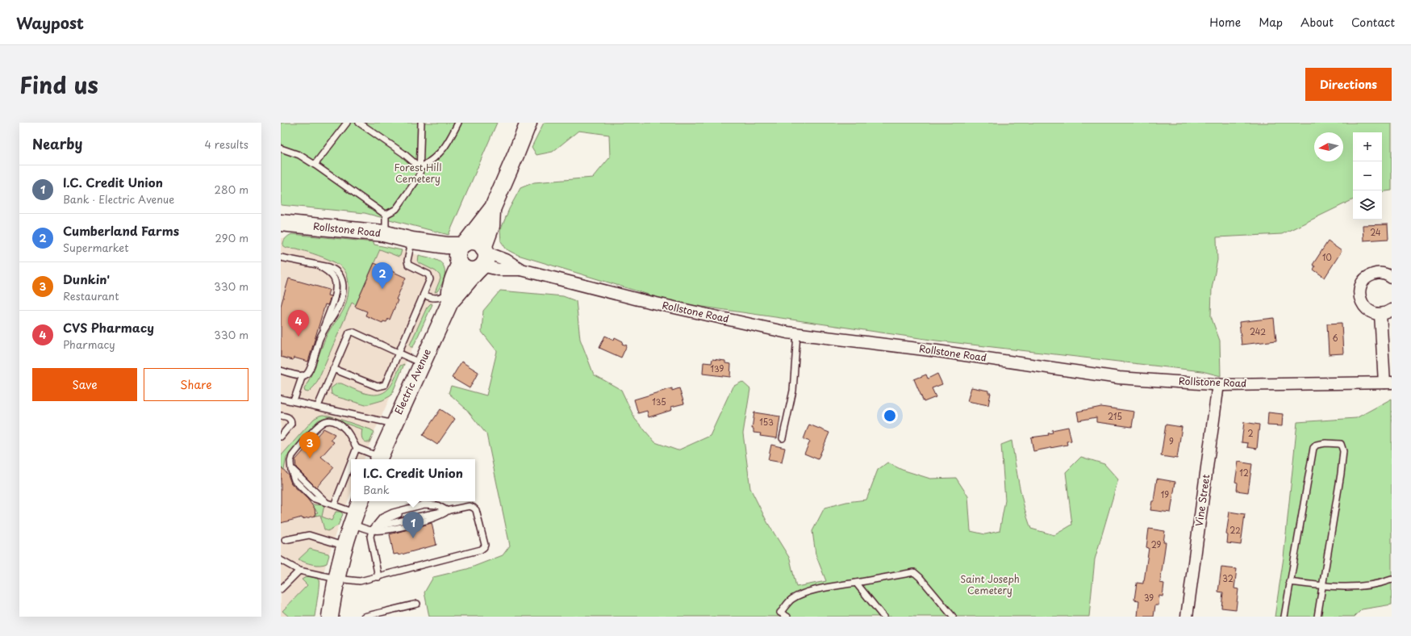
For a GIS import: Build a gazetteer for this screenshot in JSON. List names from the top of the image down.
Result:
{
  "streets": {
    "main road": ["Rollstone Road", "Electric Avenue"],
    "street": ["Vine Street"]
  },
  "crossings": [
    ["Rollstone Road", "Electric Avenue"],
    ["Rollstone Road", "Vine Street"]
  ],
  "parks": ["Forest Hill Cemetery", "Saint Joseph Cemetery"],
  "house_numbers": [
    "24",
    "10",
    "242",
    "6",
    "139",
    "135",
    "215",
    "153",
    "2",
    "9",
    "12",
    "19",
    "22",
    "29",
    "32",
    "39"
  ],
  "north": "left",
  "page": {
    "header": "Waypost",
    "nav": [
      "Home",
      "Map",
      "About",
      "Contact"
    ],
    "title": "Find us",
    "buttons": [
      "Directions",
      ["Save", "Share"]
    ],
    "heading": ["Nearby", "4 results"],
    "map_buttons": ["+", "−"],
    "list": [
      {
        "mark": "1",
        "name": "I.C. Credit Union",
        "note": "Bank · Electric Avenue",
        "value": "280 m"
      },
      {
        "mark": "2",
        "name": "Cumberland Farms",
        "note": "Supermarket",
        "value": "290 m"
      },
      {
        "mark": "3",
        "name": "Dunkin'",
        "note": "Restaurant",
        "value": "330 m"
      },
      {
        "mark": "4",
        "name": "CVS Pharmacy",
        "note": "Pharmacy",
        "value": "330 m"
      }
    ],
    "pins": [
      "2",
      "4",
      "3",
      "1"
    ],
    "popup": ["I.C. Credit Union", "Bank"]
  }
}
